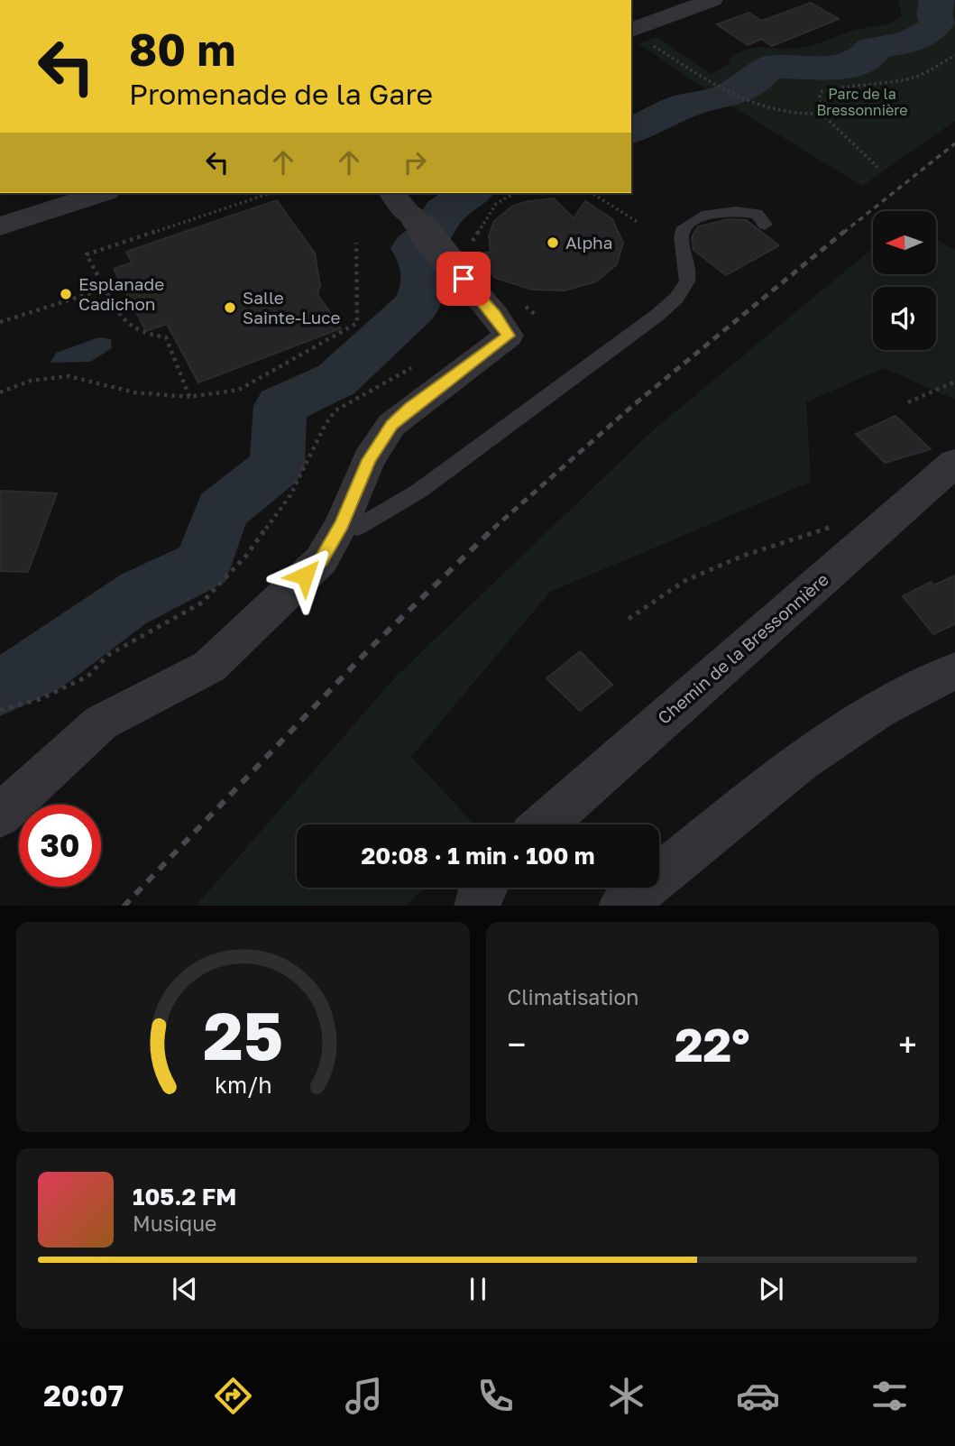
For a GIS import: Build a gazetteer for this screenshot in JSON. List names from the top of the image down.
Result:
{
  "streets": {
    "street": ["Chemin de la Bressonnière"]
  },
  "parks": ["Parc de la Bressonnière"],
  "places": ["Alpha", "Esplanade Cadichon", "Salle Sainte-Luce"],
  "north": "left",
  "page": {
    "turn": ["80 m", "Promenade de la Gare"],
    "limit": "30",
    "trip": "20:08 · 1 min · 100 m",
    "tile": "Climatisation",
    "heat": ["−", "22°", "+"],
    "song": ["105.2 FM", "Musique"],
    "tabs": "20:07",
    "gauge": ["25", "km/h"]
  }
}
